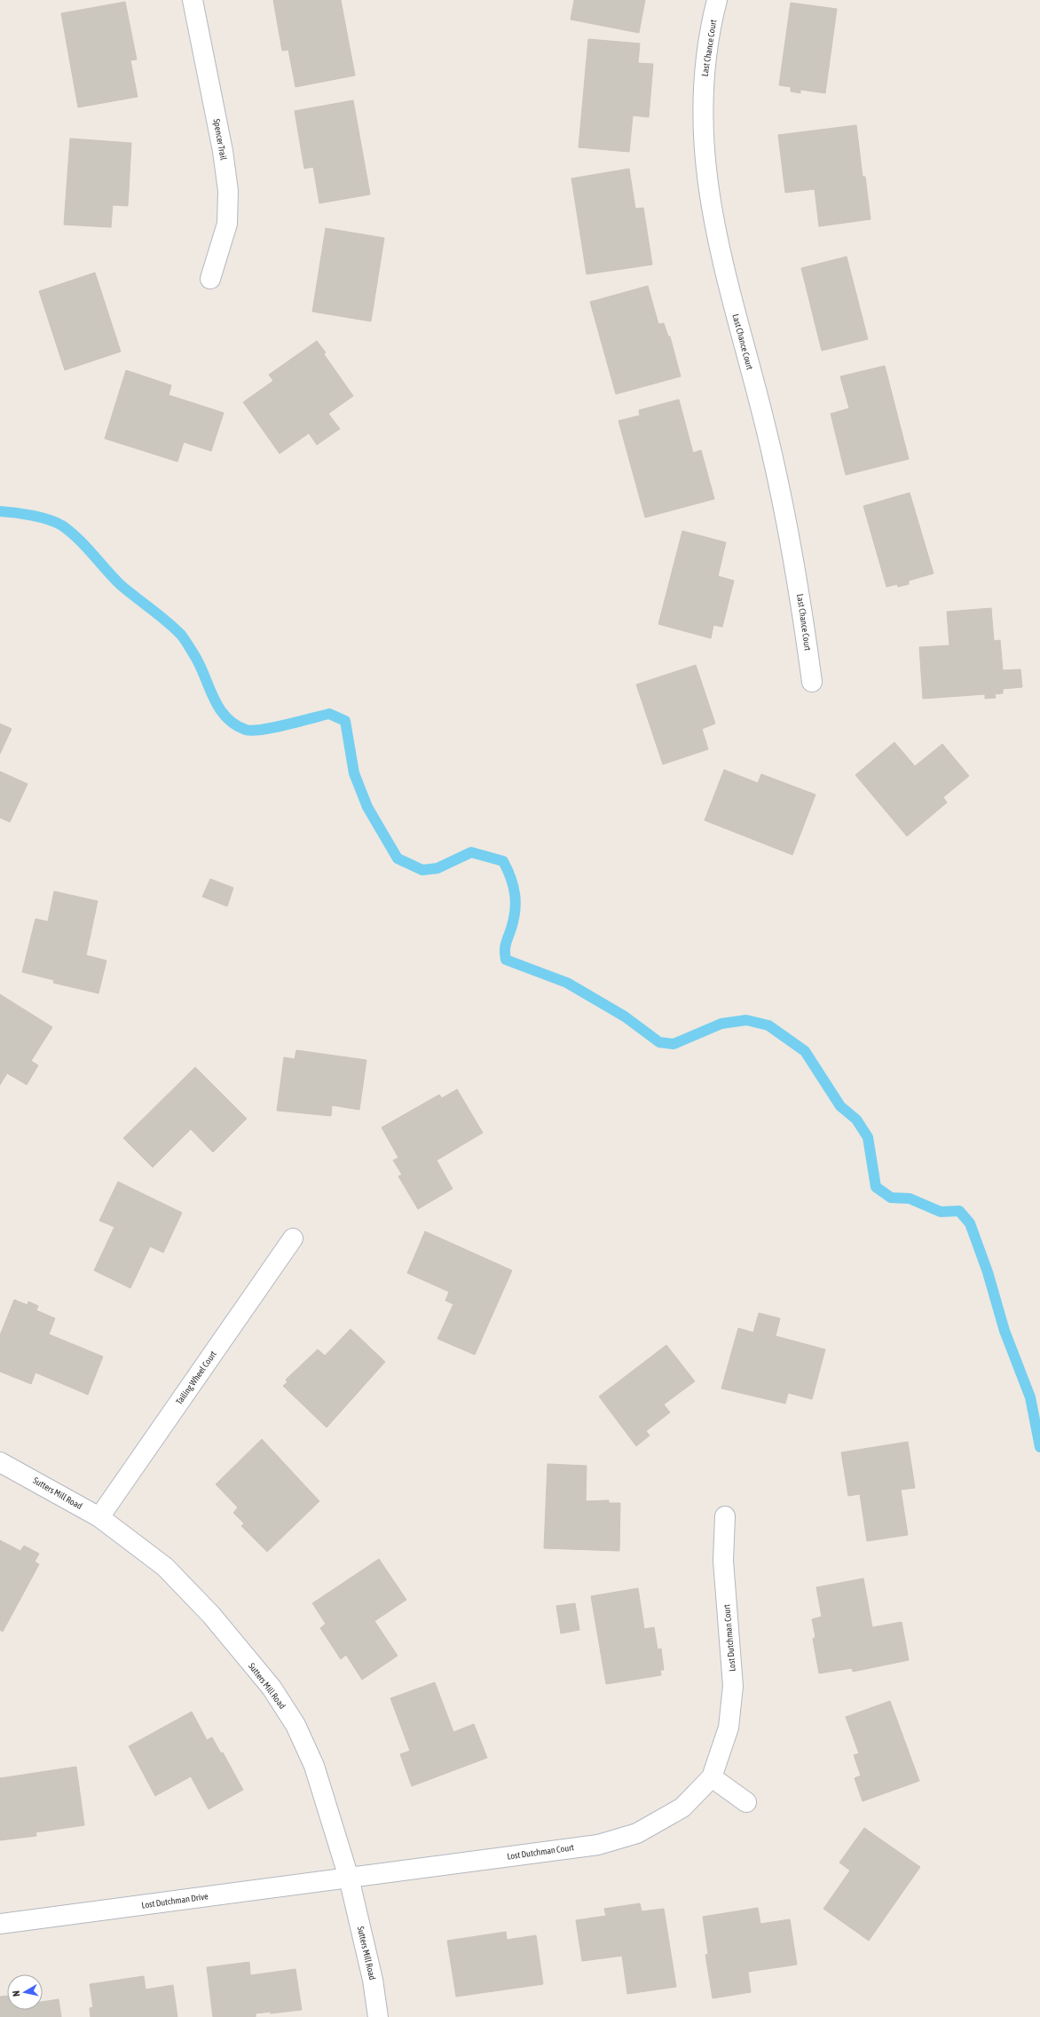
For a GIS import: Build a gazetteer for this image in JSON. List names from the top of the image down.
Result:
{
  "streets": {
    "street": [
      "Last Chance Court",
      "Spencer Trail",
      "Tailing Wheel Court",
      "Sutters Mill Road",
      "Lost Dutchman Court",
      "Lost Dutchman Drive"
    ]
  },
  "crossings": [
    ["Tailing Wheel Court", "Sutters Mill Road"],
    ["Sutters Mill Road", "Lost Dutchman Court"],
    ["Sutters Mill Road", "Lost Dutchman Drive"],
    ["Lost Dutchman Court", "Lost Dutchman Drive"]
  ],
  "north": "left"
}
